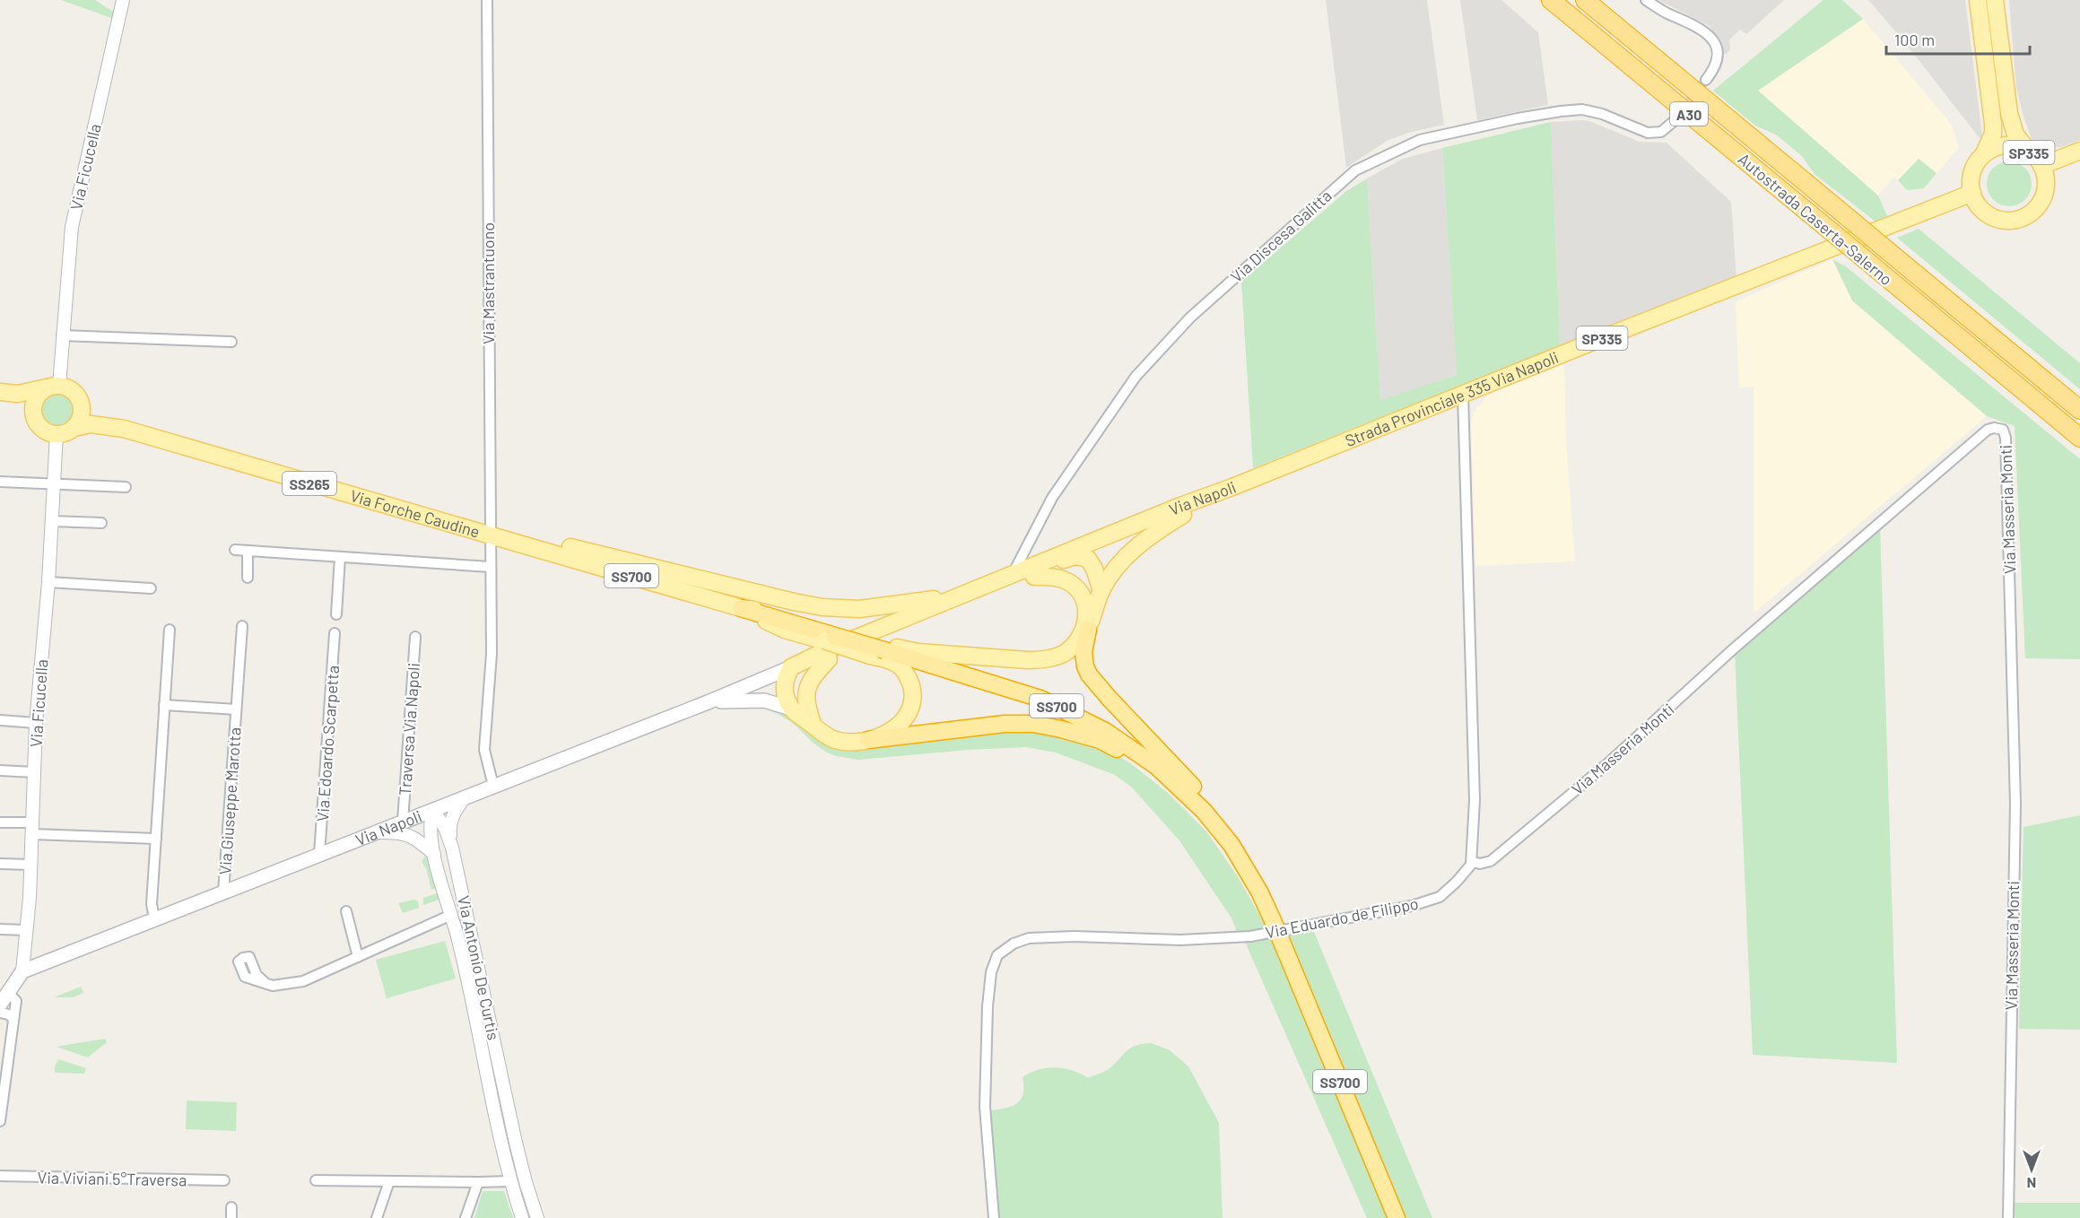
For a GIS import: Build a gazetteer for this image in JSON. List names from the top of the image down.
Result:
{
  "streets": {
    "highway": ["A30", "Autostrada Caserta-Salerno", "SS700"],
    "main road": [
      "SP335",
      "Strada Provinciale 335 Via Napoli",
      "SS265",
      "Via Napoli",
      "Via Forche Caudine"
    ],
    "street": [
      "Via Ficucella",
      "Via Discesa Galitta",
      "Via Mastrantuono",
      "Via Masseria Monti",
      "Traversa Via Napoli",
      "Via Edoardo Scarpetta",
      "Via Giuseppe Marotta",
      "Via Eduardo de Filippo",
      "Via Antonio De Curtis",
      "Via Viviani 5°Traversa"
    ]
  },
  "crossings": [
    ["SP335", "Strada Provinciale 335 Via Napoli"],
    ["Via Ficucella", "SS265"],
    ["Via Ficucella", "Via Napoli"],
    ["Via Ficucella", "Via Forche Caudine"],
    ["Via Discesa Galitta", "Via Napoli"],
    ["Via Mastrantuono", "Via Napoli"],
    ["Via Mastrantuono", "Via Forche Caudine"],
    ["Strada Provinciale 335 Via Napoli", "Via Napoli"],
    ["SS265", "Via Forche Caudine"],
    ["Via Napoli", "Traversa Via Napoli"],
    ["Via Napoli", "Via Edoardo Scarpetta"],
    ["Via Napoli", "Via Giuseppe Marotta"],
    ["Via Napoli", "Via Antonio De Curtis"],
    ["Via Masseria Monti", "Via Eduardo de Filippo"],
    ["Via Forche Caudine", "SS700"]
  ],
  "scale_bar": "100 m",
  "north": "bottom"
}
